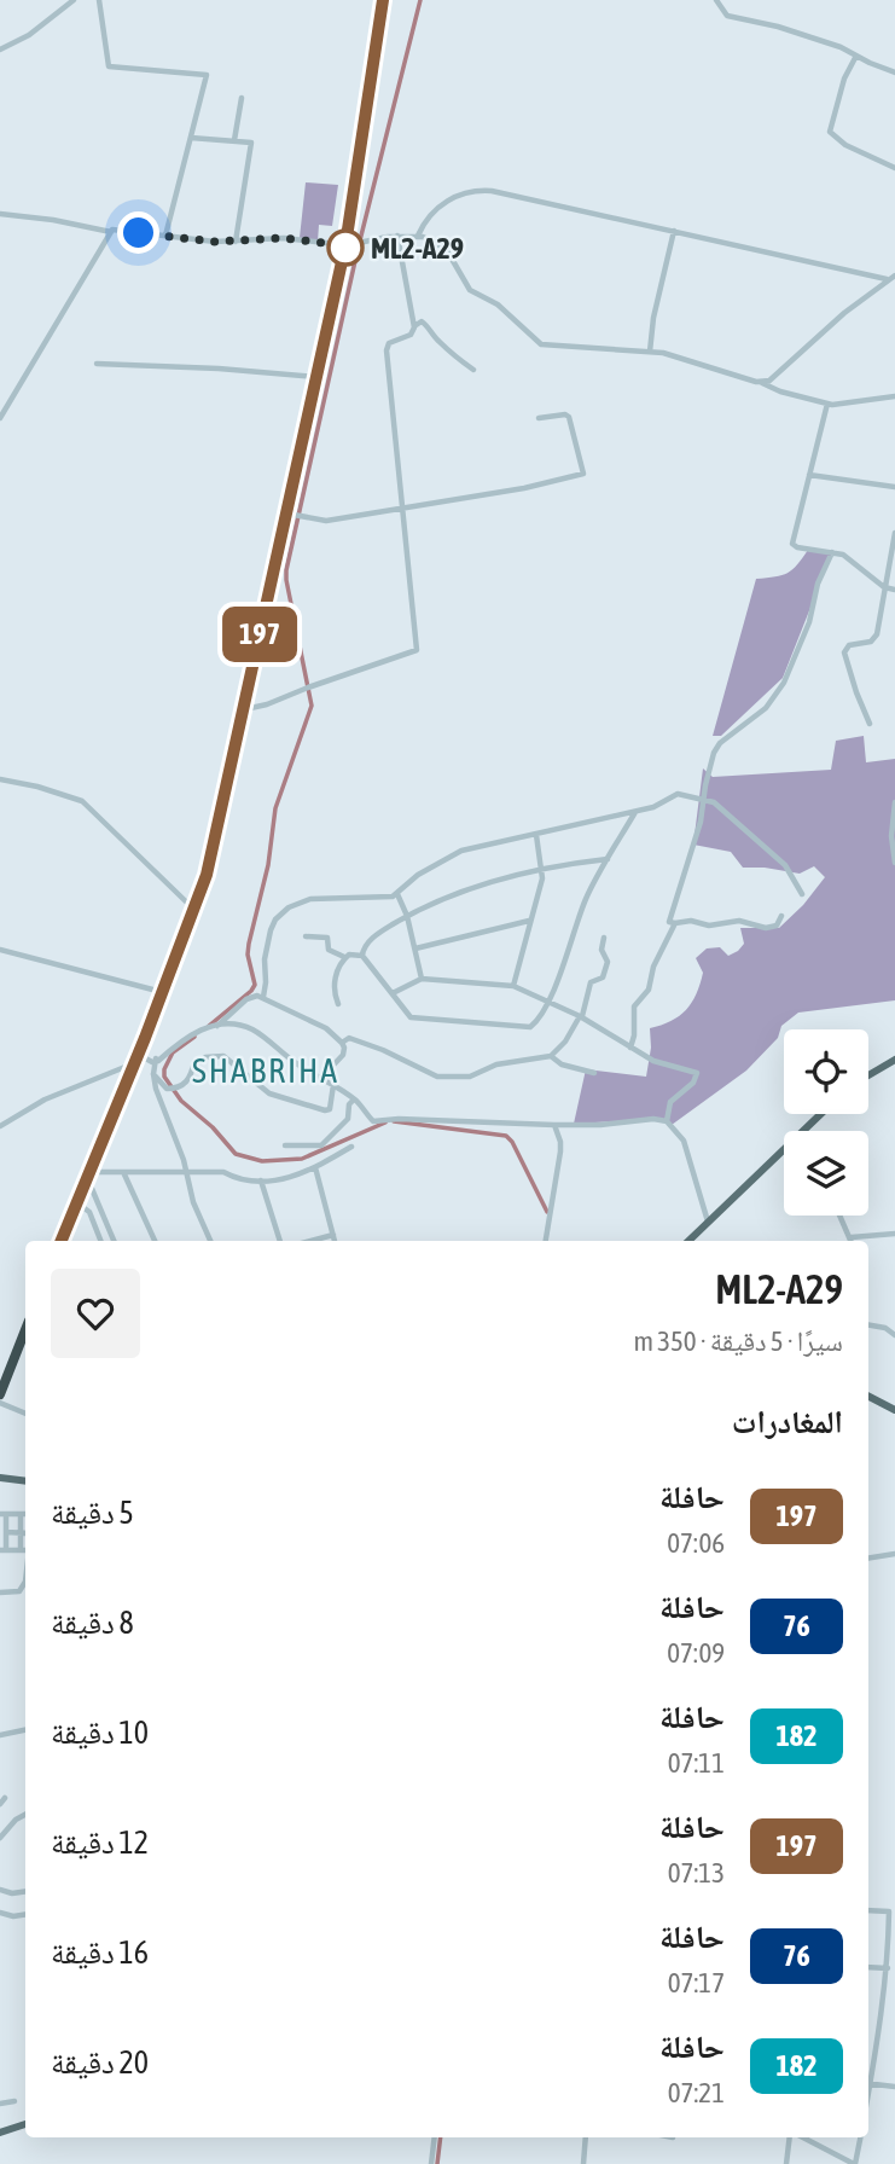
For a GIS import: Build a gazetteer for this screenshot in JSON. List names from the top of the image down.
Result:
{
  "districts": ["SHABRIHA"],
  "places": ["ML2-A29"],
  "lines": ["bus line 197"],
  "page": {
    "on_map": "197",
    "heading": [
      ["ML2-A29", "سيرًا · 5 دقيقة · 350 m"],
      "المغادرات"
    ],
    "list": [
      {
        "mark": "197",
        "name": "حافلة",
        "note": "07:06",
        "value": "5 دقيقة"
      },
      {
        "mark": "76",
        "name": "حافلة",
        "note": "07:09",
        "value": "8 دقيقة"
      },
      {
        "mark": "182",
        "name": "حافلة",
        "note": "07:11",
        "value": "10 دقيقة"
      },
      {
        "mark": "197",
        "name": "حافلة",
        "note": "07:13",
        "value": "12 دقيقة"
      },
      {
        "mark": "76",
        "name": "حافلة",
        "note": "07:17",
        "value": "16 دقيقة"
      },
      {
        "mark": "182",
        "name": "حافلة",
        "note": "07:21",
        "value": "20 دقيقة"
      }
    ]
  }
}
